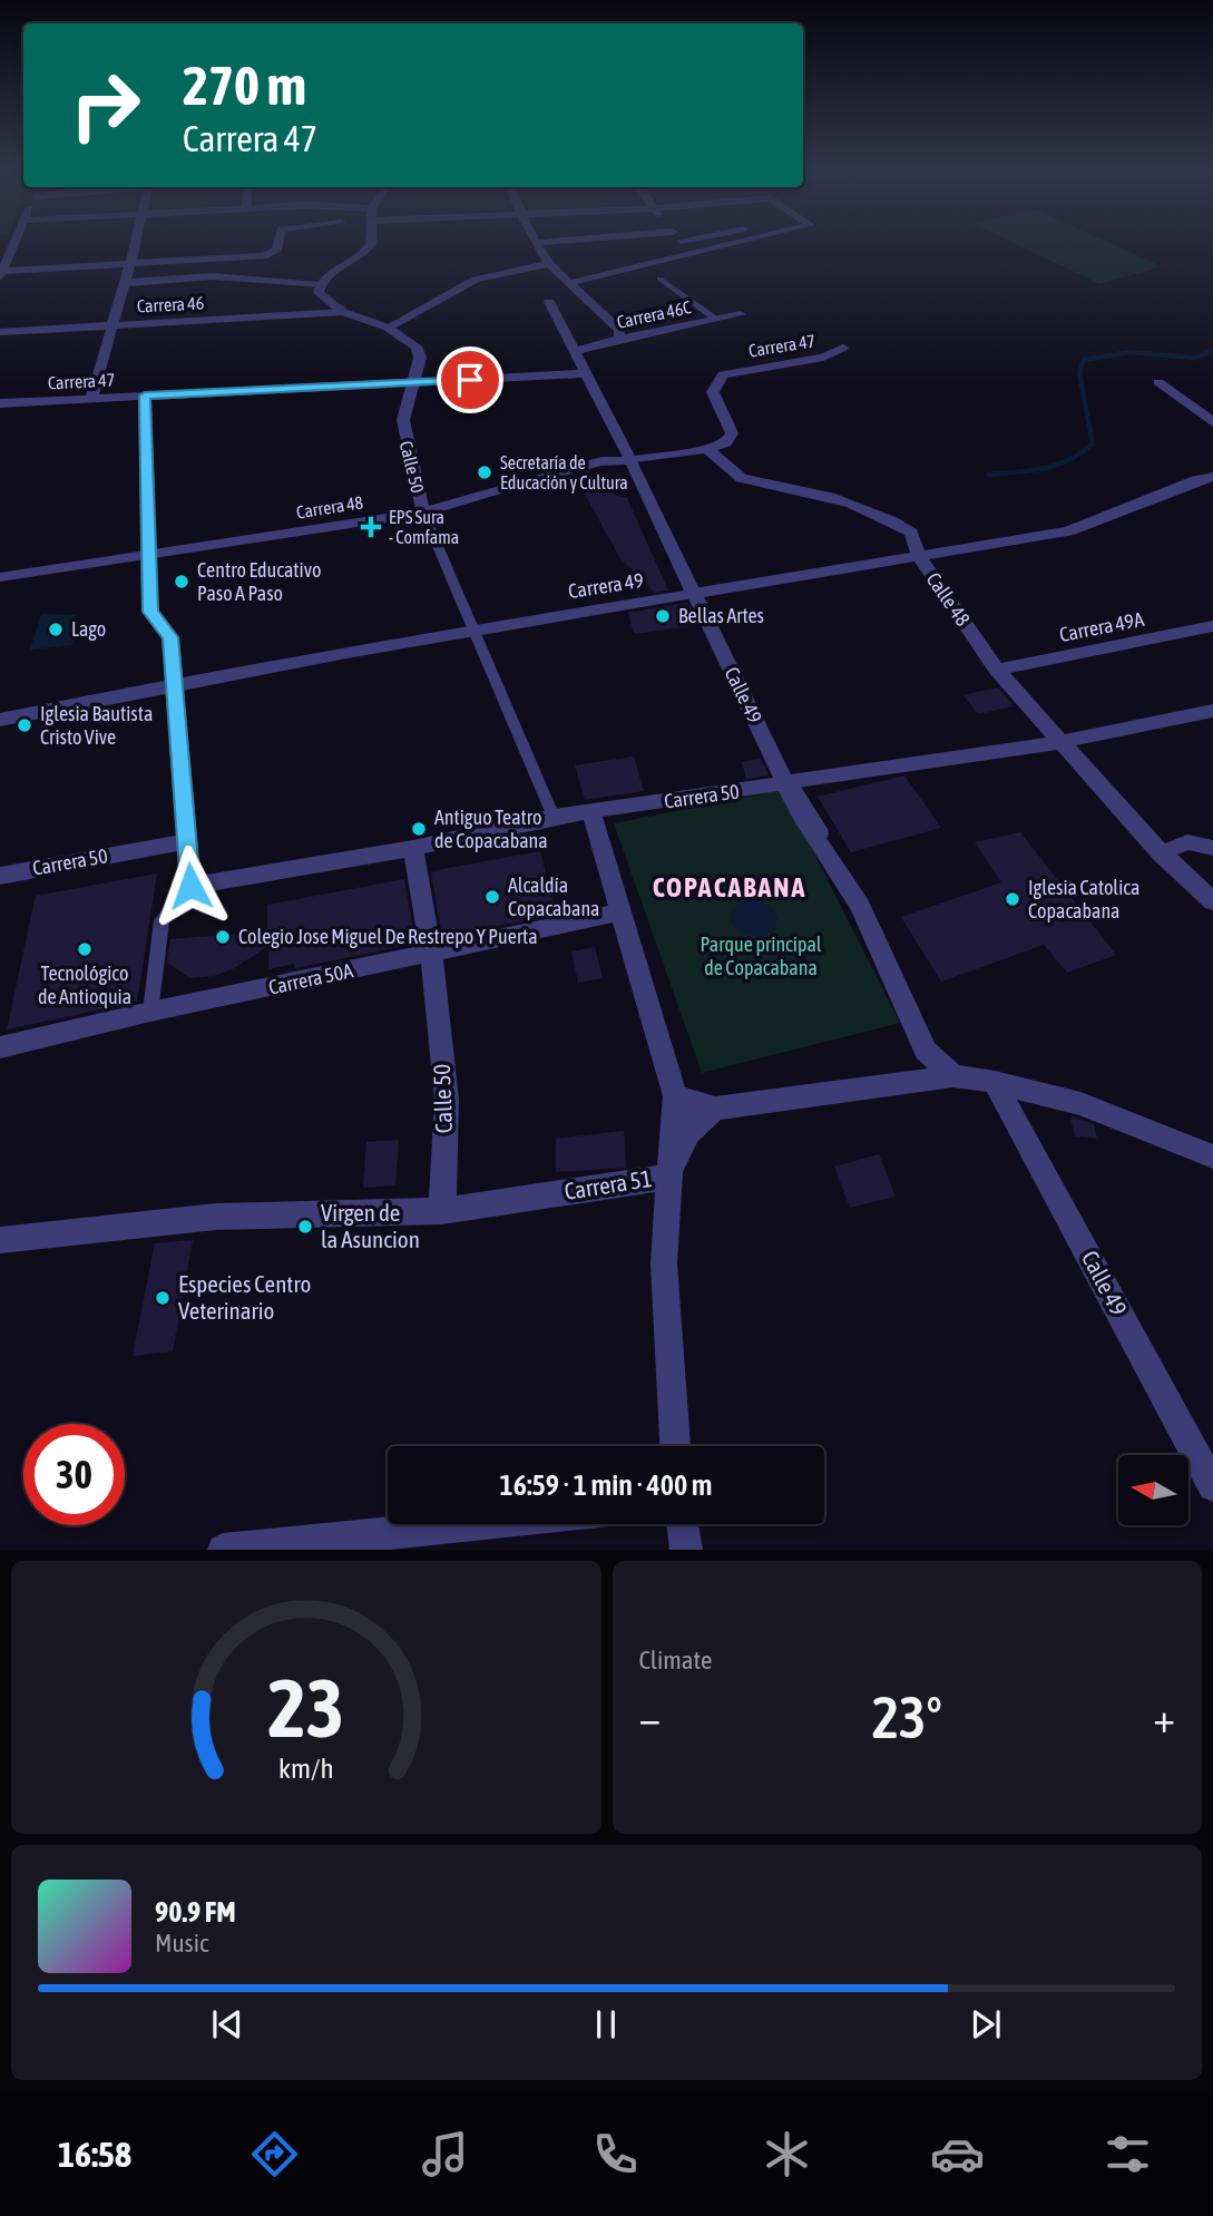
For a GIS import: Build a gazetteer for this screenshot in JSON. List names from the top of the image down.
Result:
{
  "streets": {
    "street": [
      "Carrera 46",
      "Carrera 46C",
      "Carrera 47",
      "Calle 50",
      "Carrera 48",
      "Carrera 49",
      "Calle 48",
      "Carrera 49A",
      "Calle 49",
      "Carrera 50",
      "Carrera 50A",
      "Carrera 51"
    ]
  },
  "crossings": [
    ["Carrera 46", "Calle 50"],
    ["Carrera 46C", "Calle 49"],
    ["Carrera 47", "Calle 50"],
    ["Carrera 47", "Carrera 48"],
    ["Carrera 47", "Calle 48"],
    ["Carrera 47", "Calle 49"],
    ["Calle 50", "Carrera 48"],
    ["Calle 50", "Carrera 49"],
    ["Calle 50", "Carrera 50"],
    ["Calle 50", "Carrera 50A"],
    ["Calle 50", "Carrera 51"],
    ["Carrera 48", "Calle 48"],
    ["Carrera 48", "Calle 49"],
    ["Carrera 49", "Calle 48"],
    ["Carrera 49", "Calle 49"],
    ["Calle 48", "Carrera 49A"],
    ["Calle 48", "Carrera 50"],
    ["Calle 49", "Carrera 50"]
  ],
  "districts": ["COPACABANA"],
  "parks": ["Parque principal de Copacabana"],
  "places": {
    "other": [
      "Secretaría de Educación y Cultura",
      "Centro Educativo Paso A Paso",
      "Bellas Artes",
      "Lago",
      "Iglesia Bautista Cristo Vive",
      "Antiguo Teatro de Copacabana",
      "Alcaldía Copacabana",
      "Iglesia Catolica Copacabana",
      "Colegio Jose Miguel De Restrepo Y Puerta",
      "Tecnológico de Antioquia",
      "Virgen de la Asuncion",
      "Especies Centro Veterinario"
    ],
    "health": ["EPS Sura - Comfama"]
  },
  "north": "left",
  "page": {
    "turn": ["270 m", "Carrera 47"],
    "limit": "30",
    "trip": "16:59 · 1 min · 400 m",
    "tile": "Climate",
    "heat": ["−", "23°", "+"],
    "song": ["90.9 FM", "Music"],
    "tabs": "16:58",
    "gauge": ["23", "km/h"]
  }
}
